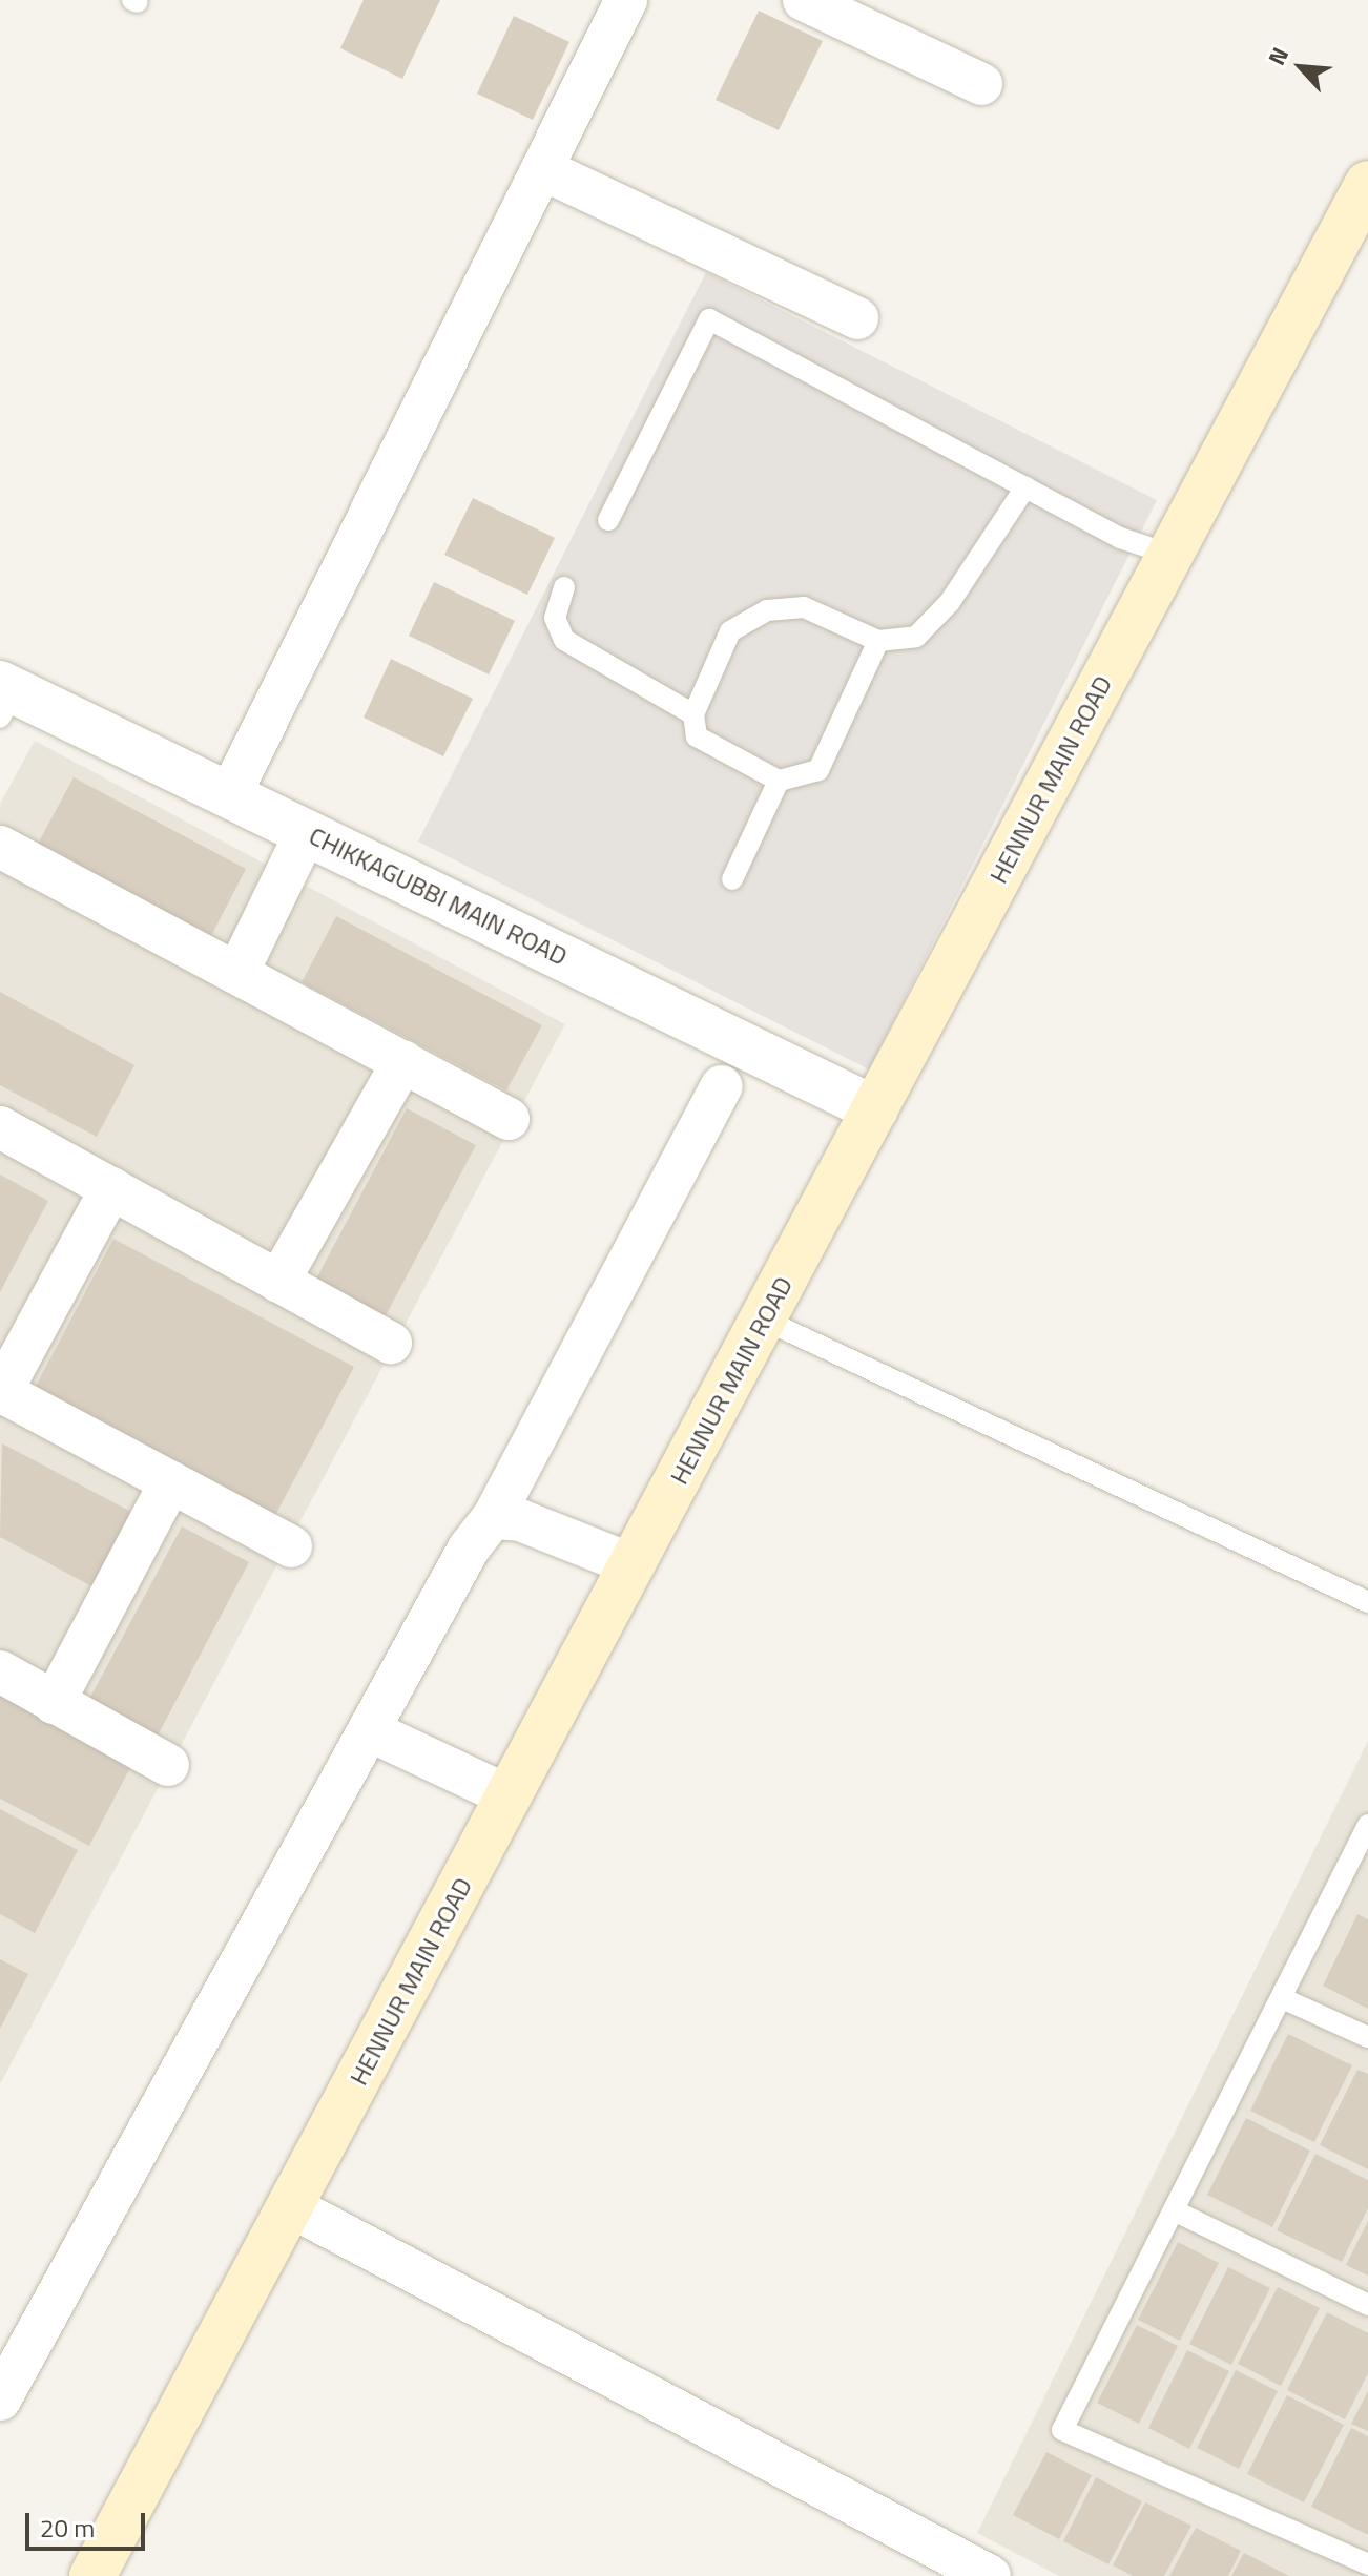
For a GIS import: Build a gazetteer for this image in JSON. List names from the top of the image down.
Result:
{
  "streets": {
    "main road": ["HENNUR MAIN ROAD"],
    "street": ["CHIKKAGUBBI MAIN ROAD"]
  },
  "crossings": [
    ["HENNUR MAIN ROAD", "CHIKKAGUBBI MAIN ROAD"]
  ],
  "scale_bar": "20 m",
  "north": "top left"
}
